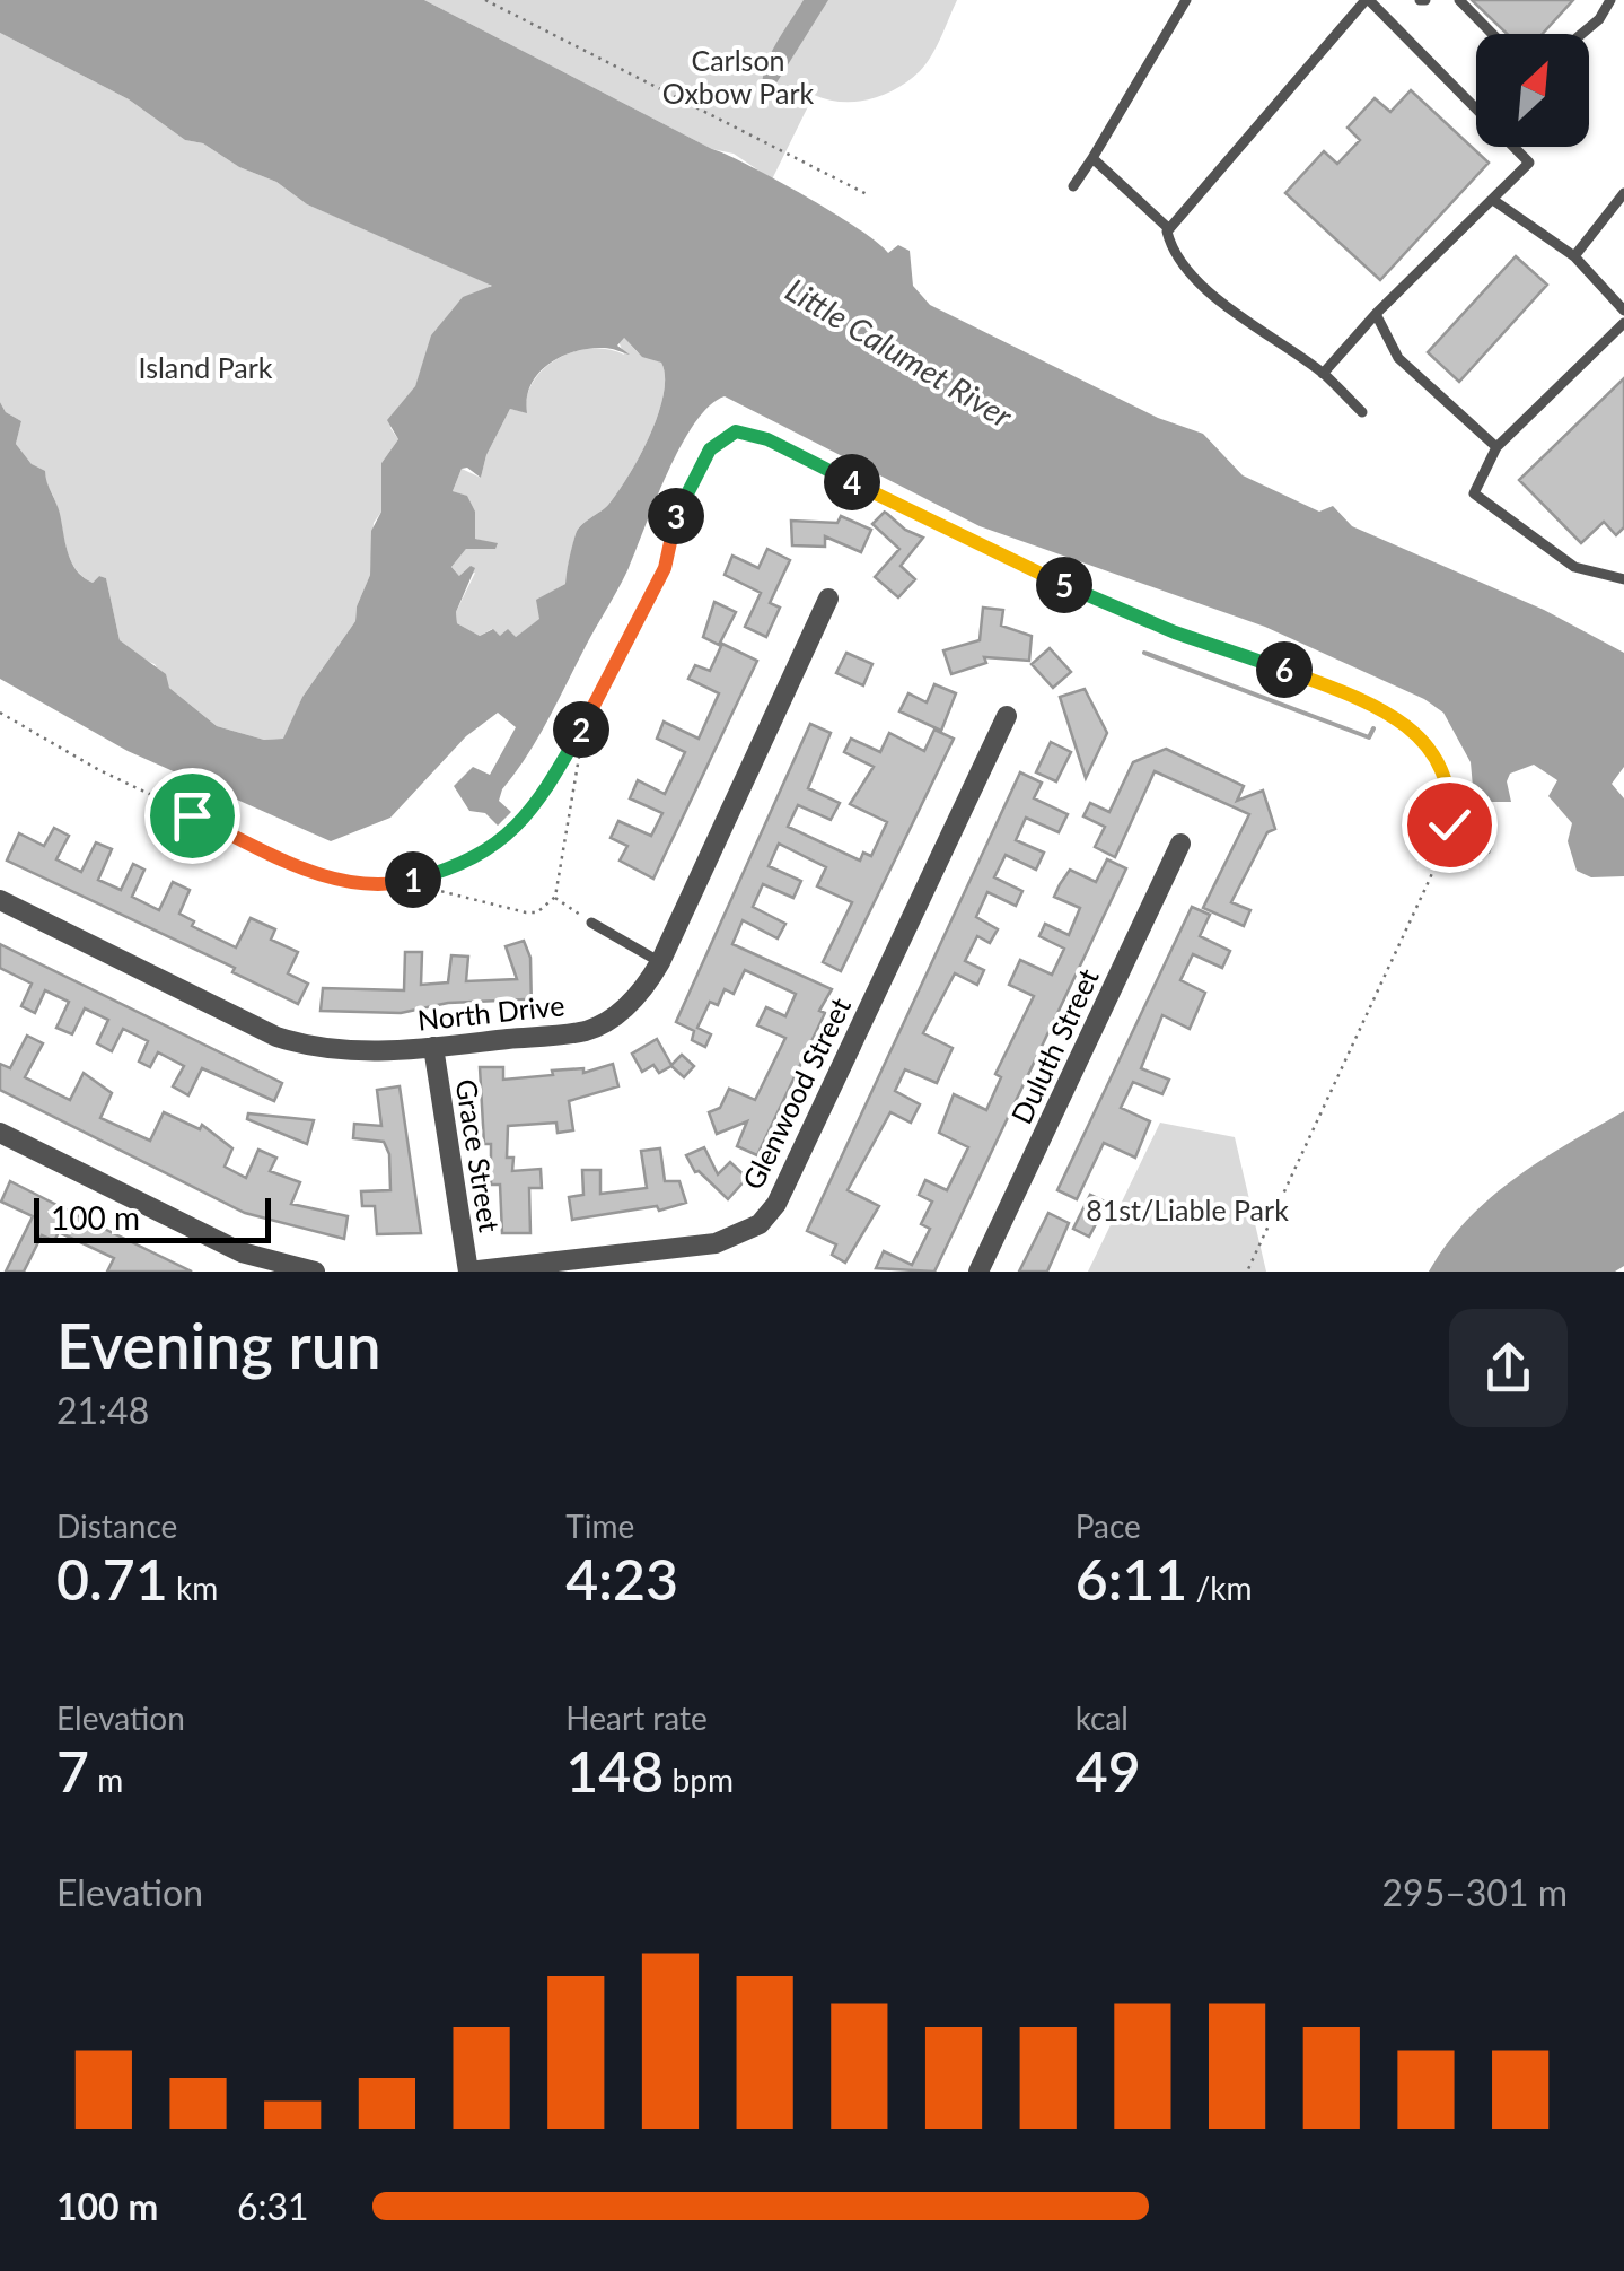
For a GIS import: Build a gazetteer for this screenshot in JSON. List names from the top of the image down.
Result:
{
  "streets": {
    "street": [
      "North Drive",
      "Duluth Street",
      "Glenwood Street",
      "Grace Street"
    ]
  },
  "crossings": [
    ["North Drive", "Grace Street"],
    ["Glenwood Street", "Grace Street"]
  ],
  "water": ["Little Calumet River"],
  "parks": ["Carlson Oxbow Park", "Island Park", "81st/Liable Park"],
  "scale_bar": "100 m",
  "north": "top right",
  "page": {
    "pins": [
      "4",
      "3",
      "5",
      "6",
      "2",
      "1"
    ],
    "scale": "100 m",
    "heading": ["Evening run", "21:48"],
    "stats": [
      ["Distance", "0.71 km"],
      ["Time", "4:23"],
      ["Pace", "6:11 /km"],
      ["Elevation", "7 m"],
      ["Heart rate", "148 bpm"],
      ["kcal", "49"]
    ],
    "chart": ["Elevation", "295–301 m"],
    "list": [
      {
        "name": "100 m",
        "note": "6:31"
      }
    ]
  }
}
